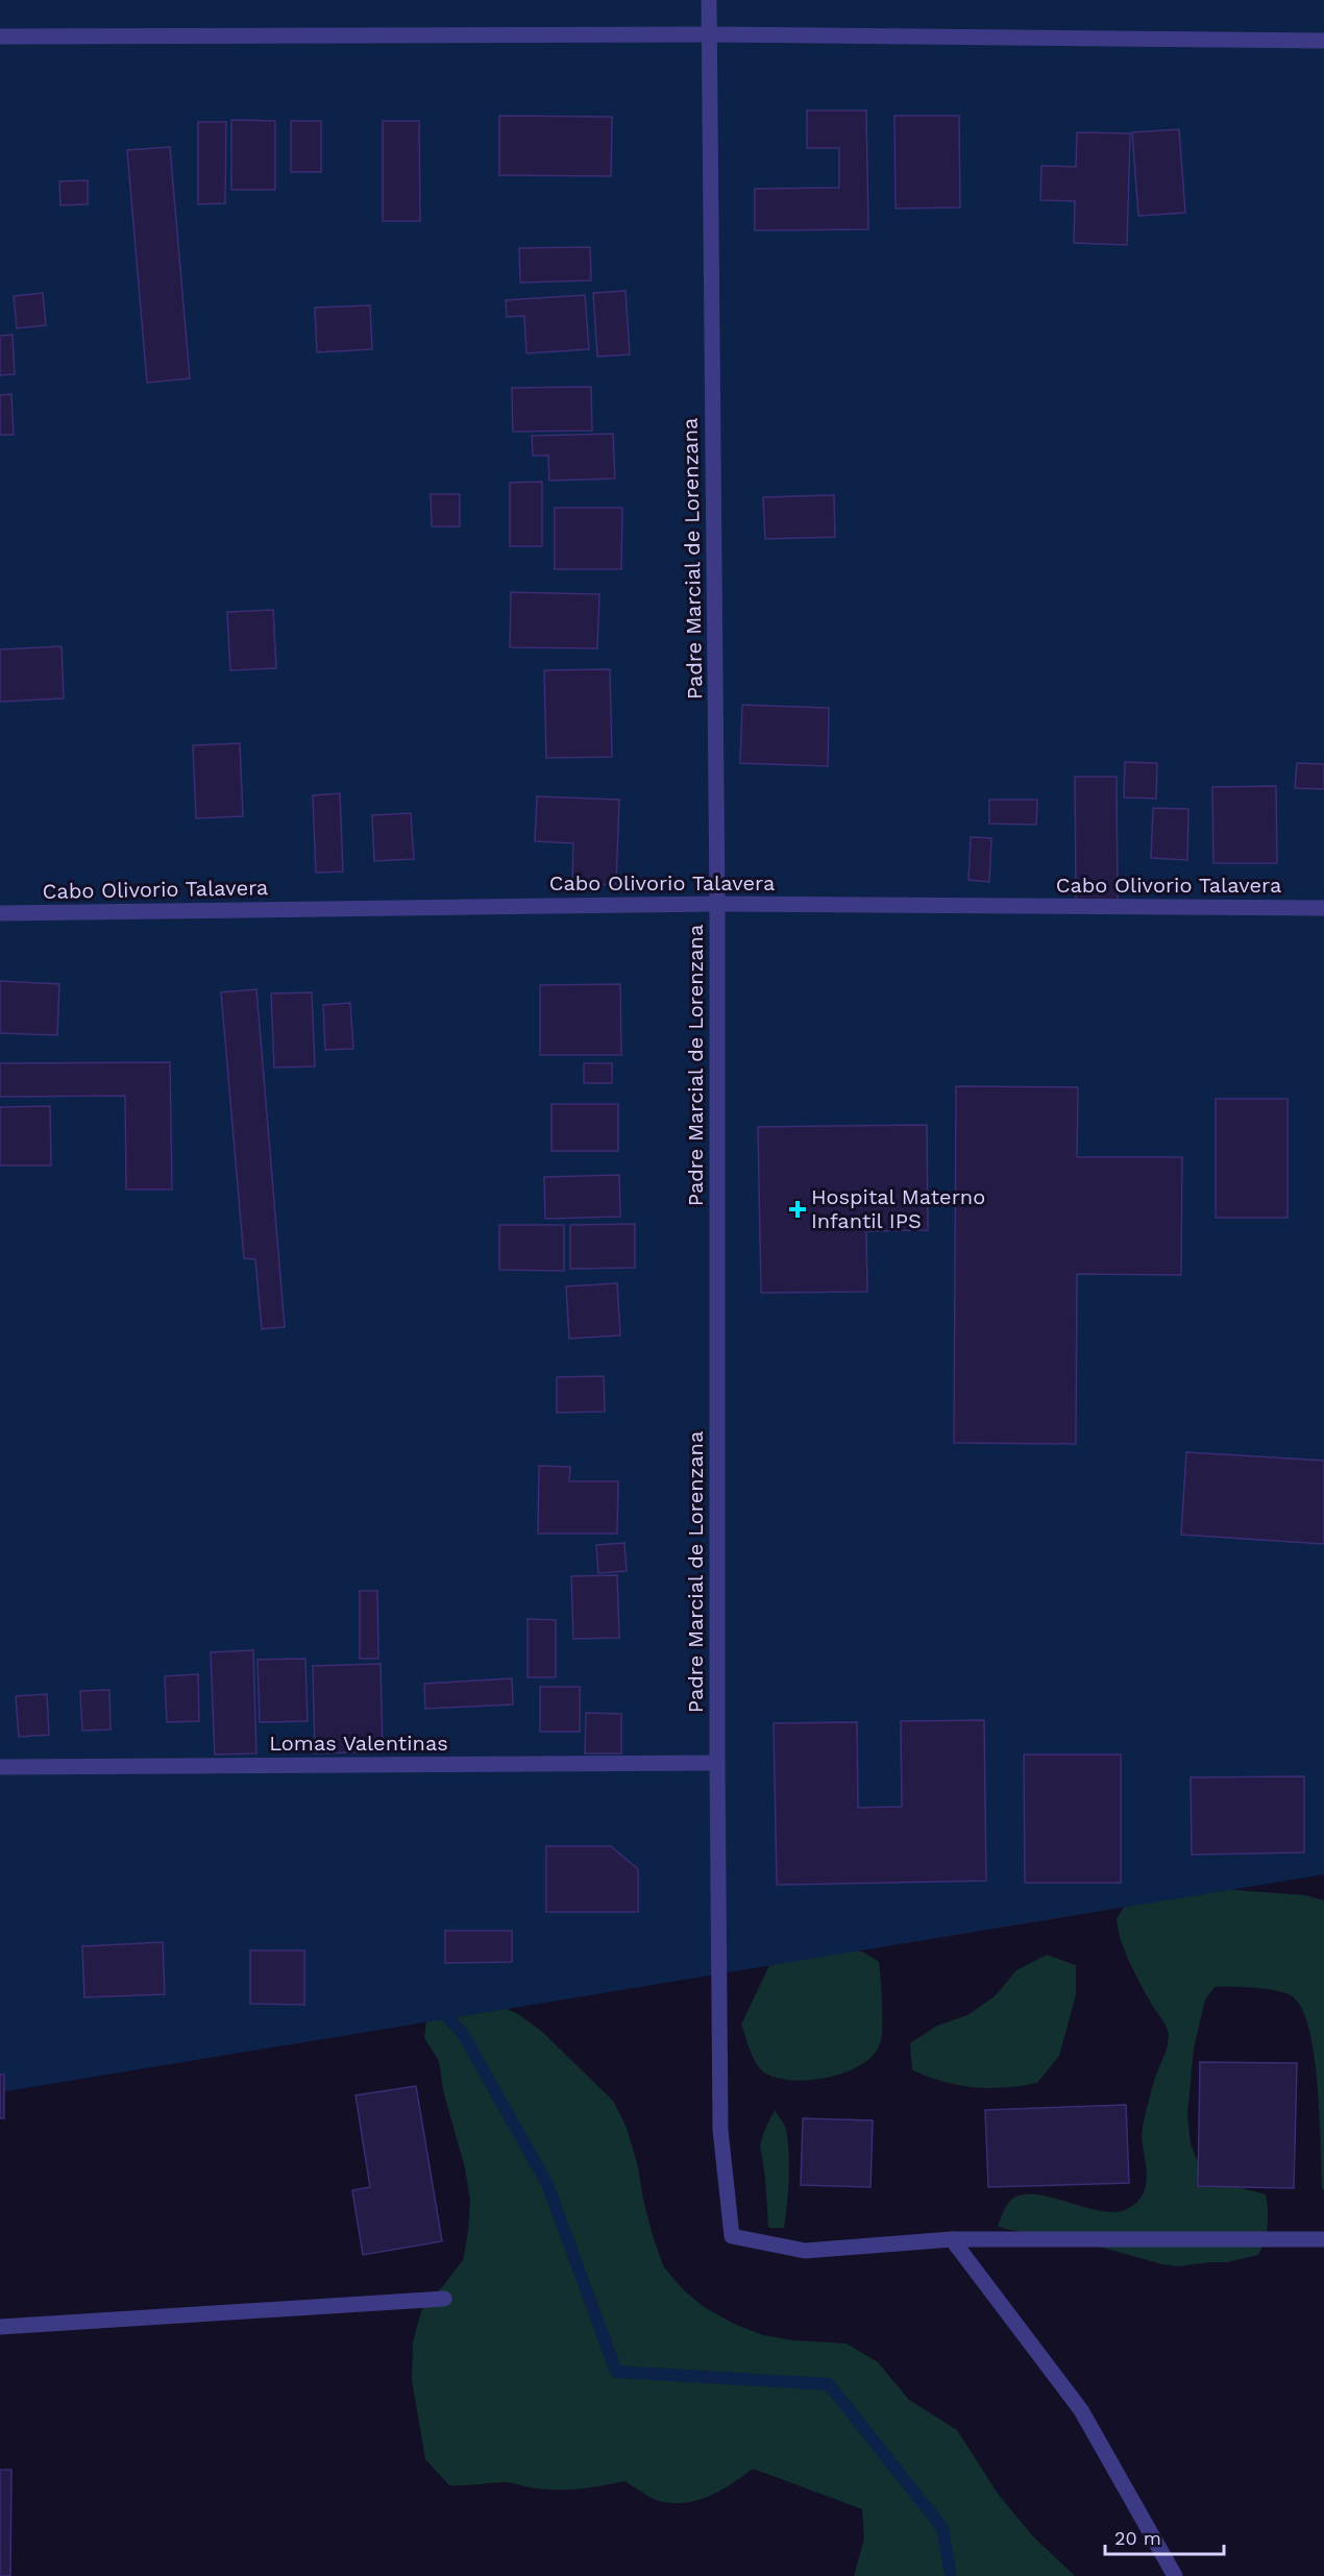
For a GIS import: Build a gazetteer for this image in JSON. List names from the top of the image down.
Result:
{
  "streets": {
    "street": ["Padre Marcial de Lorenzana", "Cabo Olivorio Talavera", "Lomas Valentinas"]
  },
  "crossings": [
    ["Padre Marcial de Lorenzana", "Cabo Olivorio Talavera"],
    ["Padre Marcial de Lorenzana", "Lomas Valentinas"]
  ],
  "places": {
    "health": ["Hospital Materno Infantil IPS"]
  },
  "scale_bar": "20 m"
}
